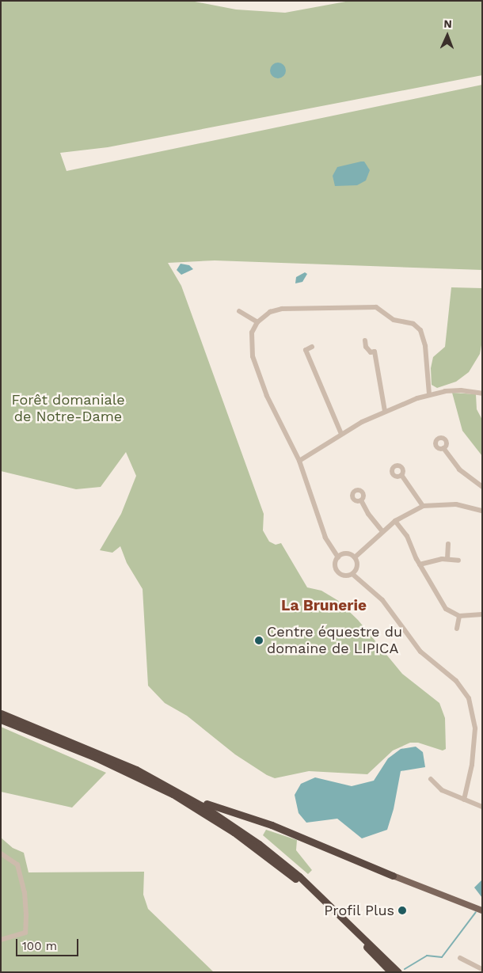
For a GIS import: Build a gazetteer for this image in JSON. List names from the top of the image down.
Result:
{
  "districts": ["La Brunerie"],
  "parks": ["Forêt domaniale de Notre-Dame"],
  "places": ["Centre équestre du domaine de LIPICA", "Profil Plus"],
  "scale_bar": "100 m",
  "north": "top"
}
